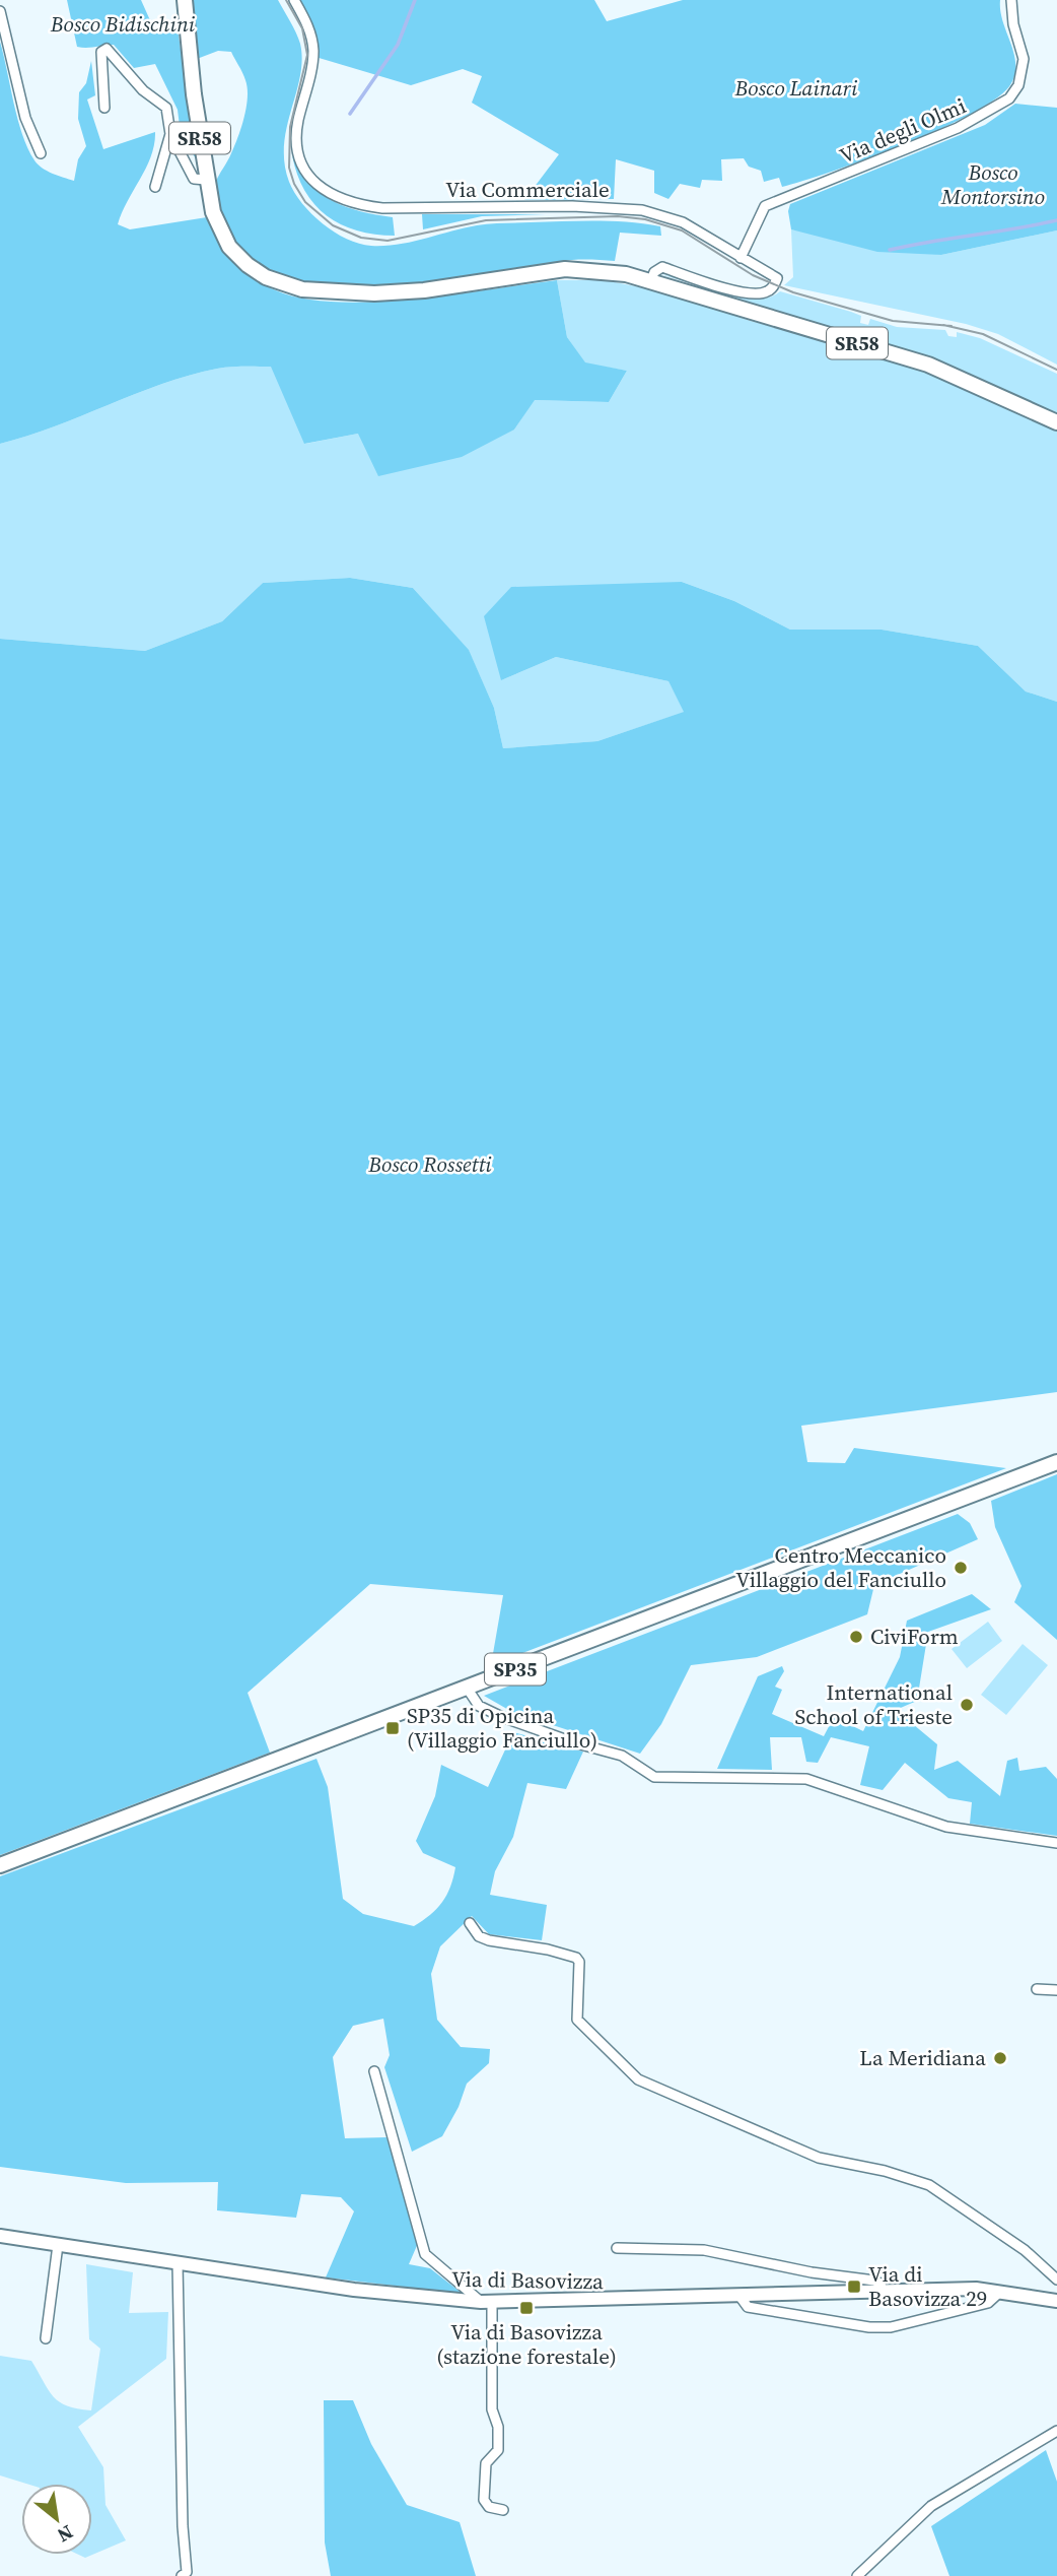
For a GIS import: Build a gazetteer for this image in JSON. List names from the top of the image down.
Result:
{
  "streets": {
    "main road": ["SR58", "SP35", "Via di Basovizza"],
    "street": ["Via degli Olmi", "Via Commerciale"]
  },
  "crossings": [
    ["Via degli Olmi", "Via Commerciale"],
    ["SR58", "Via Commerciale"]
  ],
  "parks": [
    "Bosco Bidischini",
    "Bosco Lainari",
    "Bosco Montorsino",
    "Bosco Rossetti"
  ],
  "places": {
    "other": [
      "Centro Meccanico Villaggio del Fanciullo",
      "CiviForm",
      "International School of Trieste",
      "La Meridiana"
    ],
    "transit": ["SP35 di Opicina (Villaggio Fanciullo)", "Via di Basovizza 29", "Via di Basovizza (stazione forestale)"]
  },
  "north": "bottom right"
}
